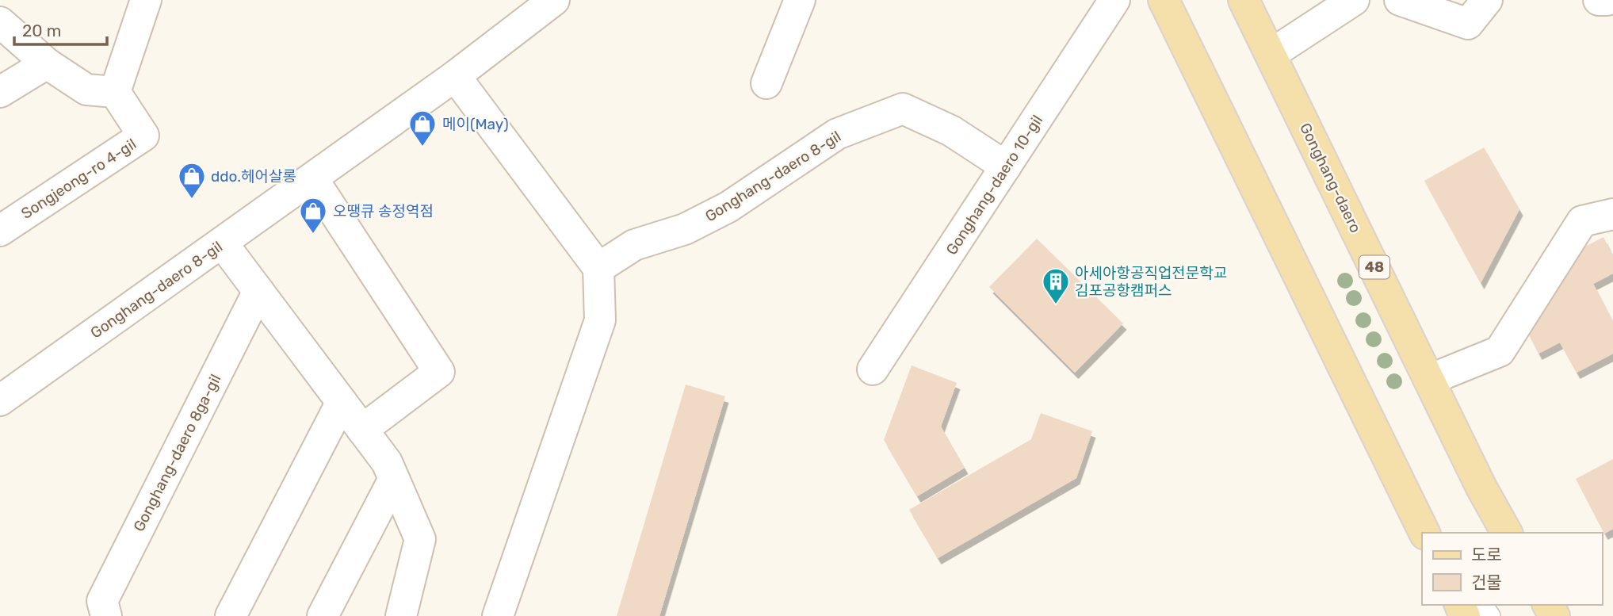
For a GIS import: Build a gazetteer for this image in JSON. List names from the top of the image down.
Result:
{
  "streets": {
    "main road": ["Gonghang-daero", "48"],
    "street": [
      "Gonghang-daero 8-gil",
      "Songjeong-ro 4-gil",
      "Gonghang-daero 10-gil",
      "Gonghang-daero 8ga-gil"
    ]
  },
  "crossings": [
    ["Gonghang-daero 8-gil", "Gonghang-daero 10-gil"]
  ],
  "places": {
    "shop": ["메이(May)", "ddo.헤어살롱", "오땡큐 송정역점"],
    "building": ["아세아항공직업전문학교 김포공항캠퍼스"]
  },
  "legend": ["도로", "건물"],
  "scale_bar": "20 m"
}
